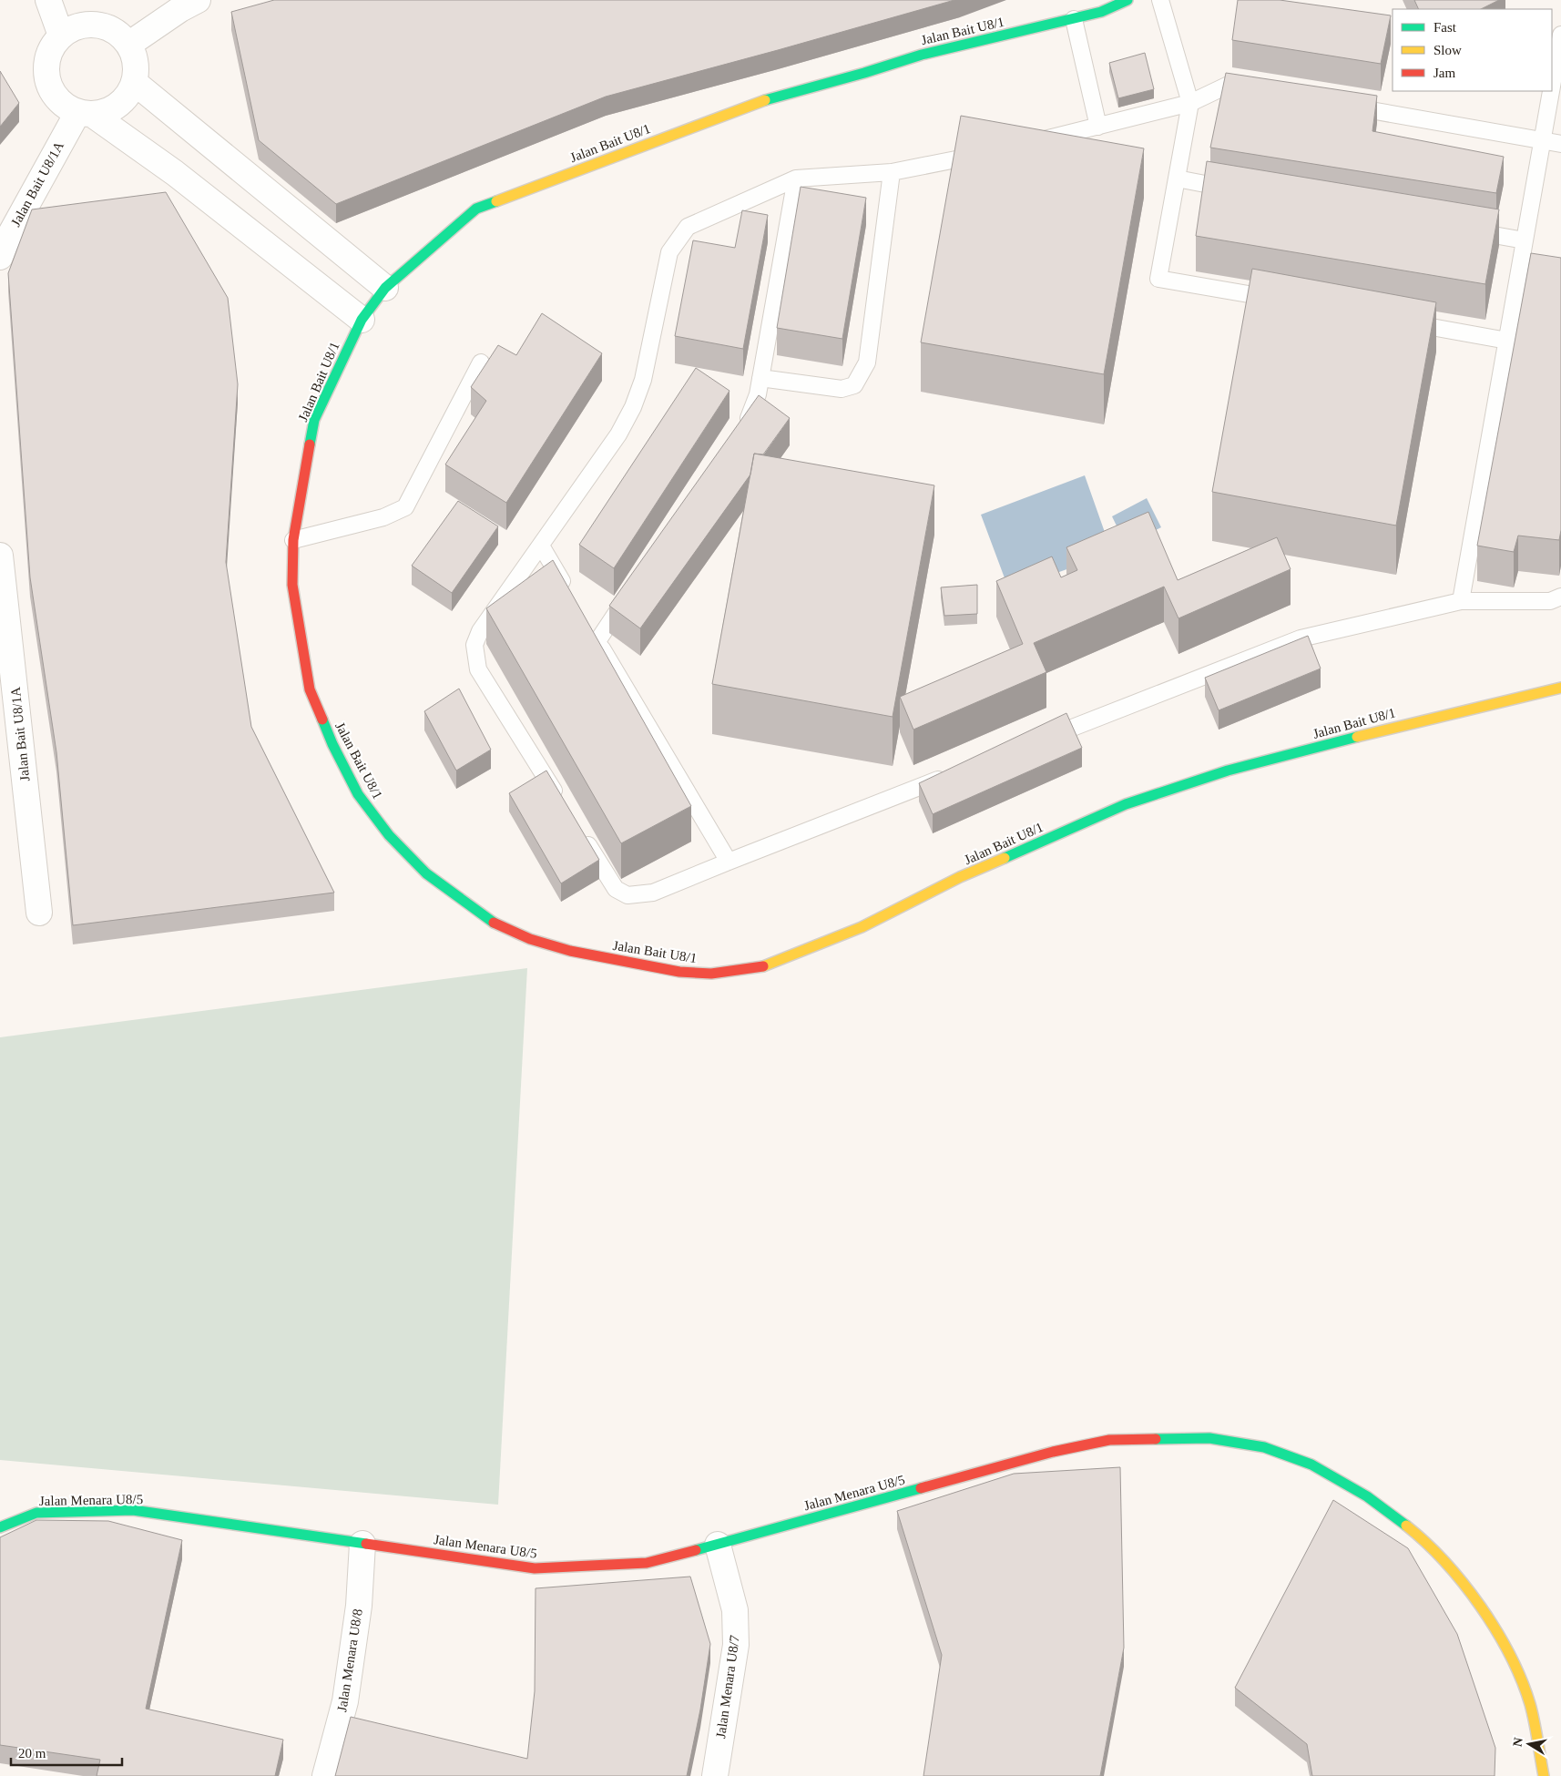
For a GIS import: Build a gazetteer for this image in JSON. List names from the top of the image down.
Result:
{
  "streets": {
    "street": [
      "Jalan Bait U8/1",
      "Jalan Bait U8/1A",
      "Jalan Menara U8/5",
      "Jalan Menara U8/8",
      "Jalan Menara U8/7"
    ]
  },
  "crossings": [
    ["Jalan Menara U8/5", "Jalan Menara U8/8"],
    ["Jalan Menara U8/5", "Jalan Menara U8/7"]
  ],
  "legend": ["Fast", "Slow", "Jam"],
  "scale_bar": "20 m",
  "north": "left"
}
